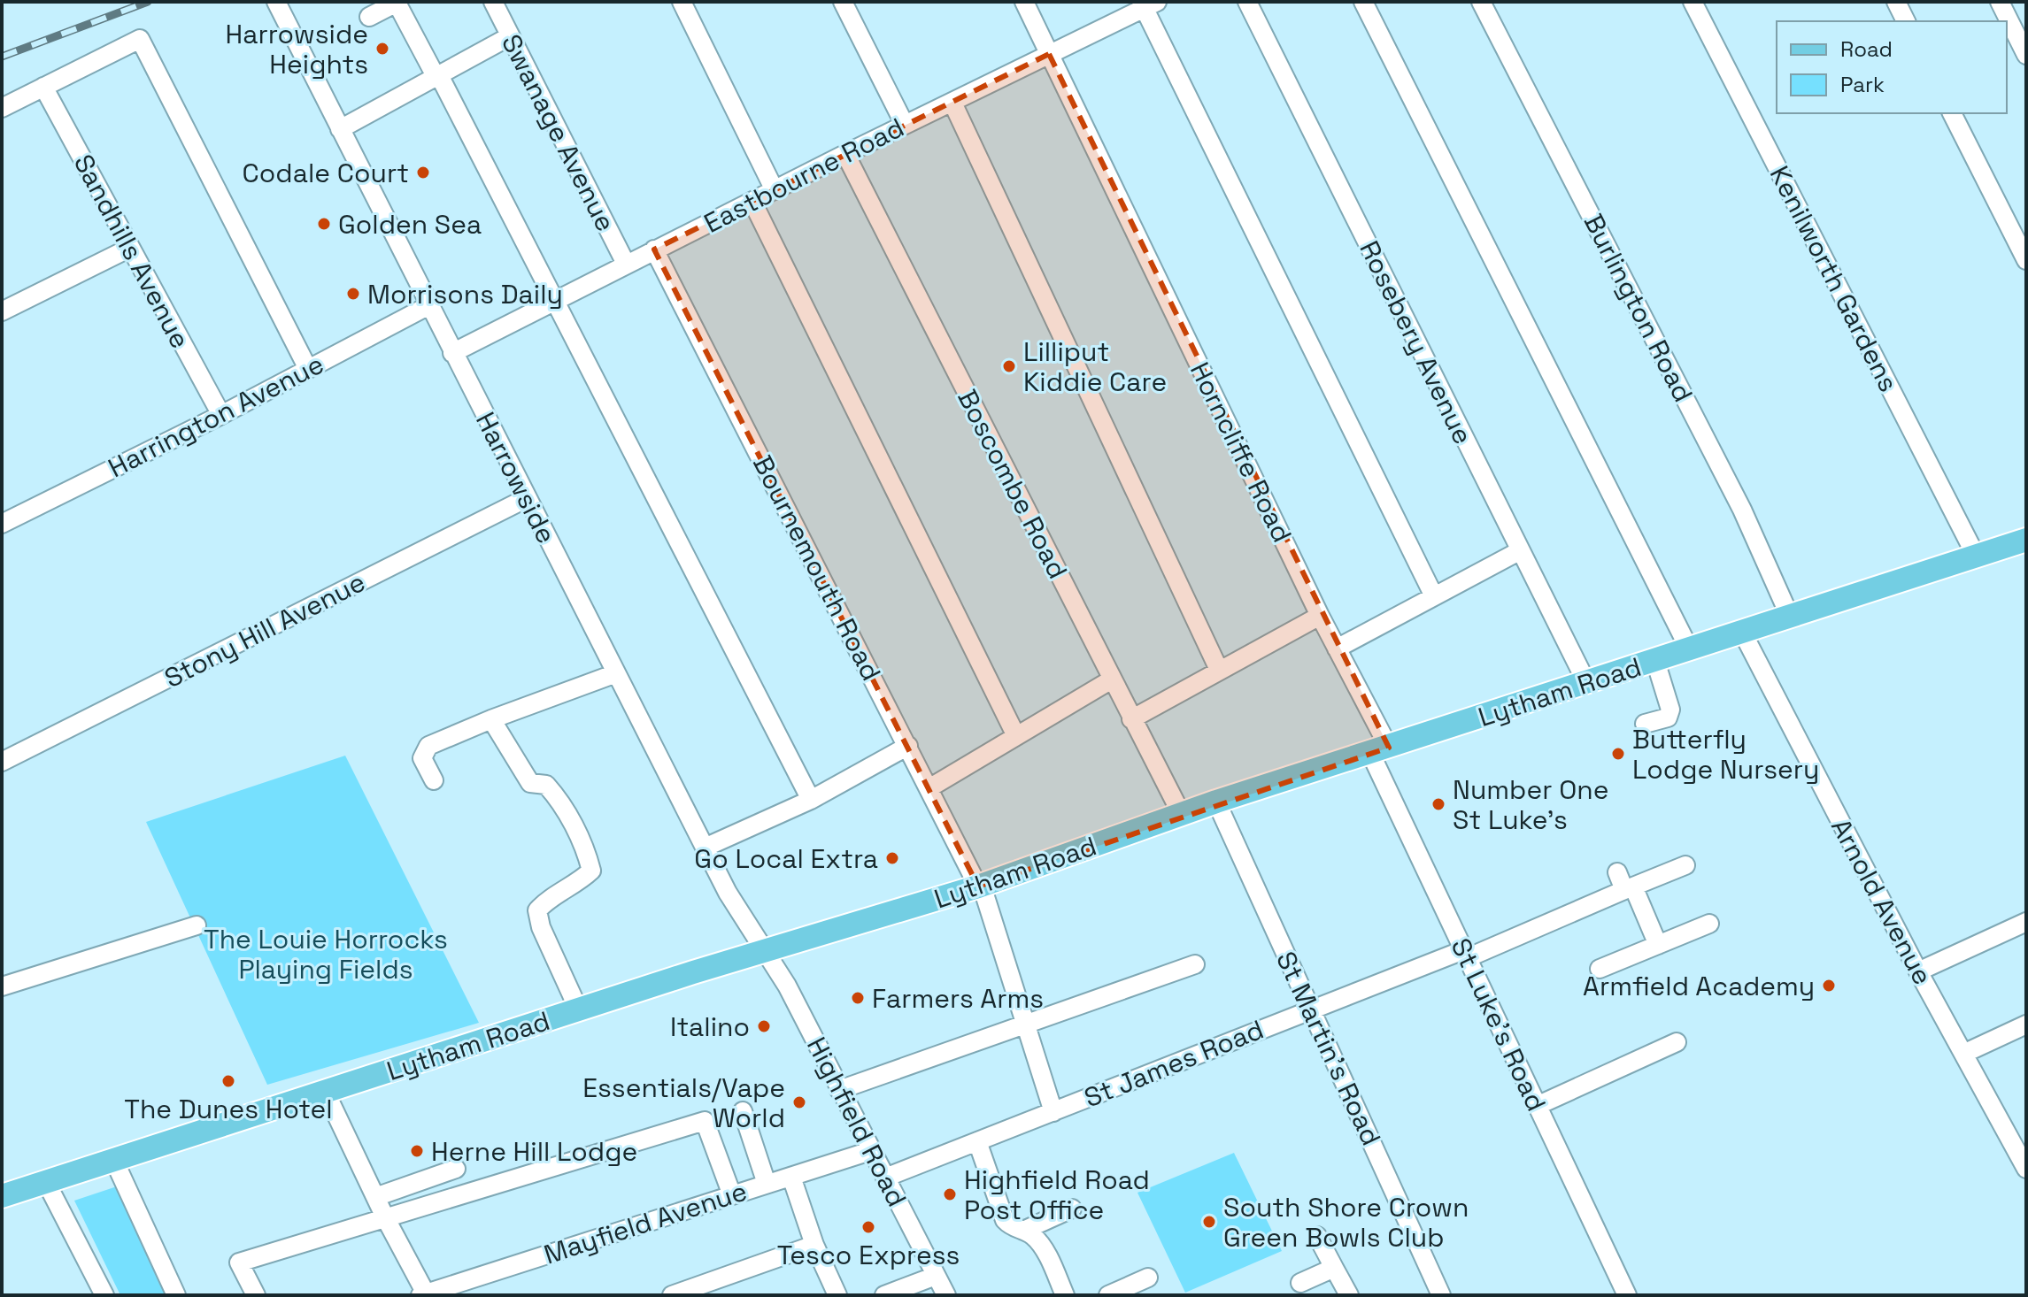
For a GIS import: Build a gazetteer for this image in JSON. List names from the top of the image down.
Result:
{
  "streets": {
    "main road": ["Lytham Road"],
    "street": [
      "Swanage Avenue",
      "Eastbourne Road",
      "Sandhills Avenue",
      "Kenilworth Gardens",
      "Burlington Road",
      "Rosebery Avenue",
      "Harrington Avenue",
      "Horncliffe Road",
      "Harrowside",
      "Boscombe Road",
      "Bournemouth Road",
      "Stony Hill Avenue",
      "Arnold Avenue",
      "St Luke's Road",
      "St Martin's Road",
      "St James Road",
      "Highfield Road",
      "Mayfield Avenue"
    ]
  },
  "crossings": [
    ["Swanage Avenue", "Eastbourne Road"],
    ["Eastbourne Road", "Horncliffe Road"],
    ["Eastbourne Road", "Harrowside"],
    ["Eastbourne Road", "Boscombe Road"],
    ["Eastbourne Road", "Bournemouth Road"],
    ["Sandhills Avenue", "Harrington Avenue"],
    ["Kenilworth Gardens", "Lytham Road"],
    ["Burlington Road", "Lytham Road"],
    ["Rosebery Avenue", "Lytham Road"],
    ["Harrington Avenue", "Harrowside"],
    ["Horncliffe Road", "Lytham Road"],
    ["Horncliffe Road", "St Luke's Road"],
    ["Harrowside", "Stony Hill Avenue"],
    ["Harrowside", "Lytham Road"],
    ["Harrowside", "Highfield Road"],
    ["Boscombe Road", "Lytham Road"],
    ["Bournemouth Road", "Lytham Road"],
    ["Bournemouth Road", "St James Road"],
    ["Lytham Road", "Arnold Avenue"],
    ["Lytham Road", "St Luke's Road"],
    ["Lytham Road", "St Martin's Road"],
    ["Lytham Road", "Highfield Road"],
    ["St Luke's Road", "St James Road"],
    ["St Martin's Road", "St James Road"],
    ["St James Road", "Highfield Road"],
    ["Highfield Road", "Mayfield Avenue"]
  ],
  "parks": ["The Louie Horrocks Playing Fields"],
  "places": [
    "Harrowside Heights",
    "Codale Court",
    "Golden Sea",
    "Morrisons Daily",
    "Lilliput Kiddie Care",
    "Butterfly Lodge Nursery",
    "Number One St Luke's",
    "Go Local Extra",
    "Armfield Academy",
    "Farmers Arms",
    "Italino",
    "The Dunes Hotel",
    "Essentials/Vape World",
    "Herne Hill Lodge",
    "Highfield Road Post Office",
    "South Shore Crown Green Bowls Club",
    "Tesco Express"
  ],
  "legend": ["Road", "Park"]
}
